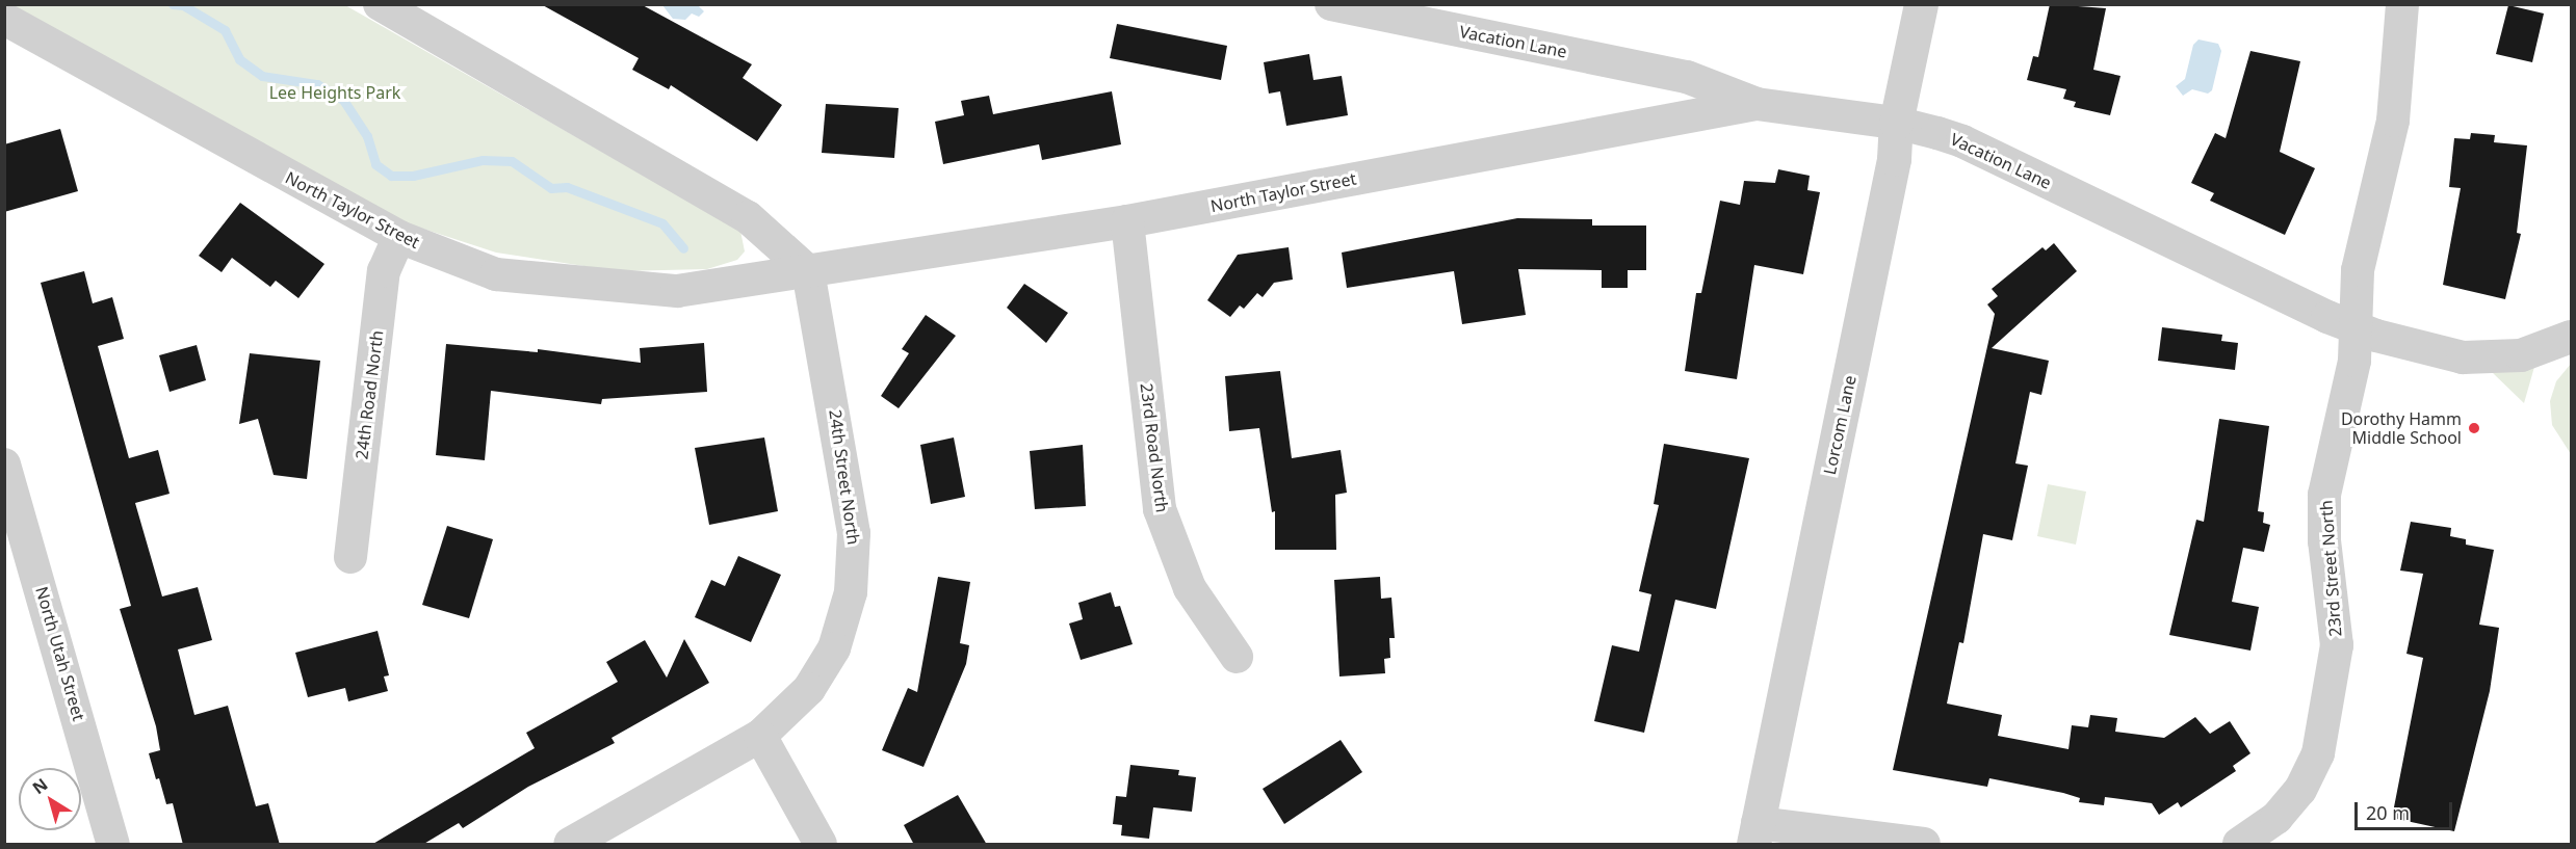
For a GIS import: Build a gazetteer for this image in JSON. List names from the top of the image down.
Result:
{
  "streets": {
    "street": [
      "Vacation Lane",
      "North Taylor Street",
      "24th Road North",
      "Lorcom Lane",
      "23rd Road North",
      "24th Street North",
      "23rd Street North",
      "North Utah Street"
    ]
  },
  "crossings": [
    ["Vacation Lane", "North Taylor Street"],
    ["Vacation Lane", "Lorcom Lane"],
    ["Vacation Lane", "23rd Street North"],
    ["North Taylor Street", "24th Road North"],
    ["North Taylor Street", "23rd Road North"],
    ["North Taylor Street", "24th Street North"]
  ],
  "parks": ["Lee Heights Park"],
  "places": ["Dorothy Hamm Middle School"],
  "scale_bar": "20 m",
  "north": "top left"
}
